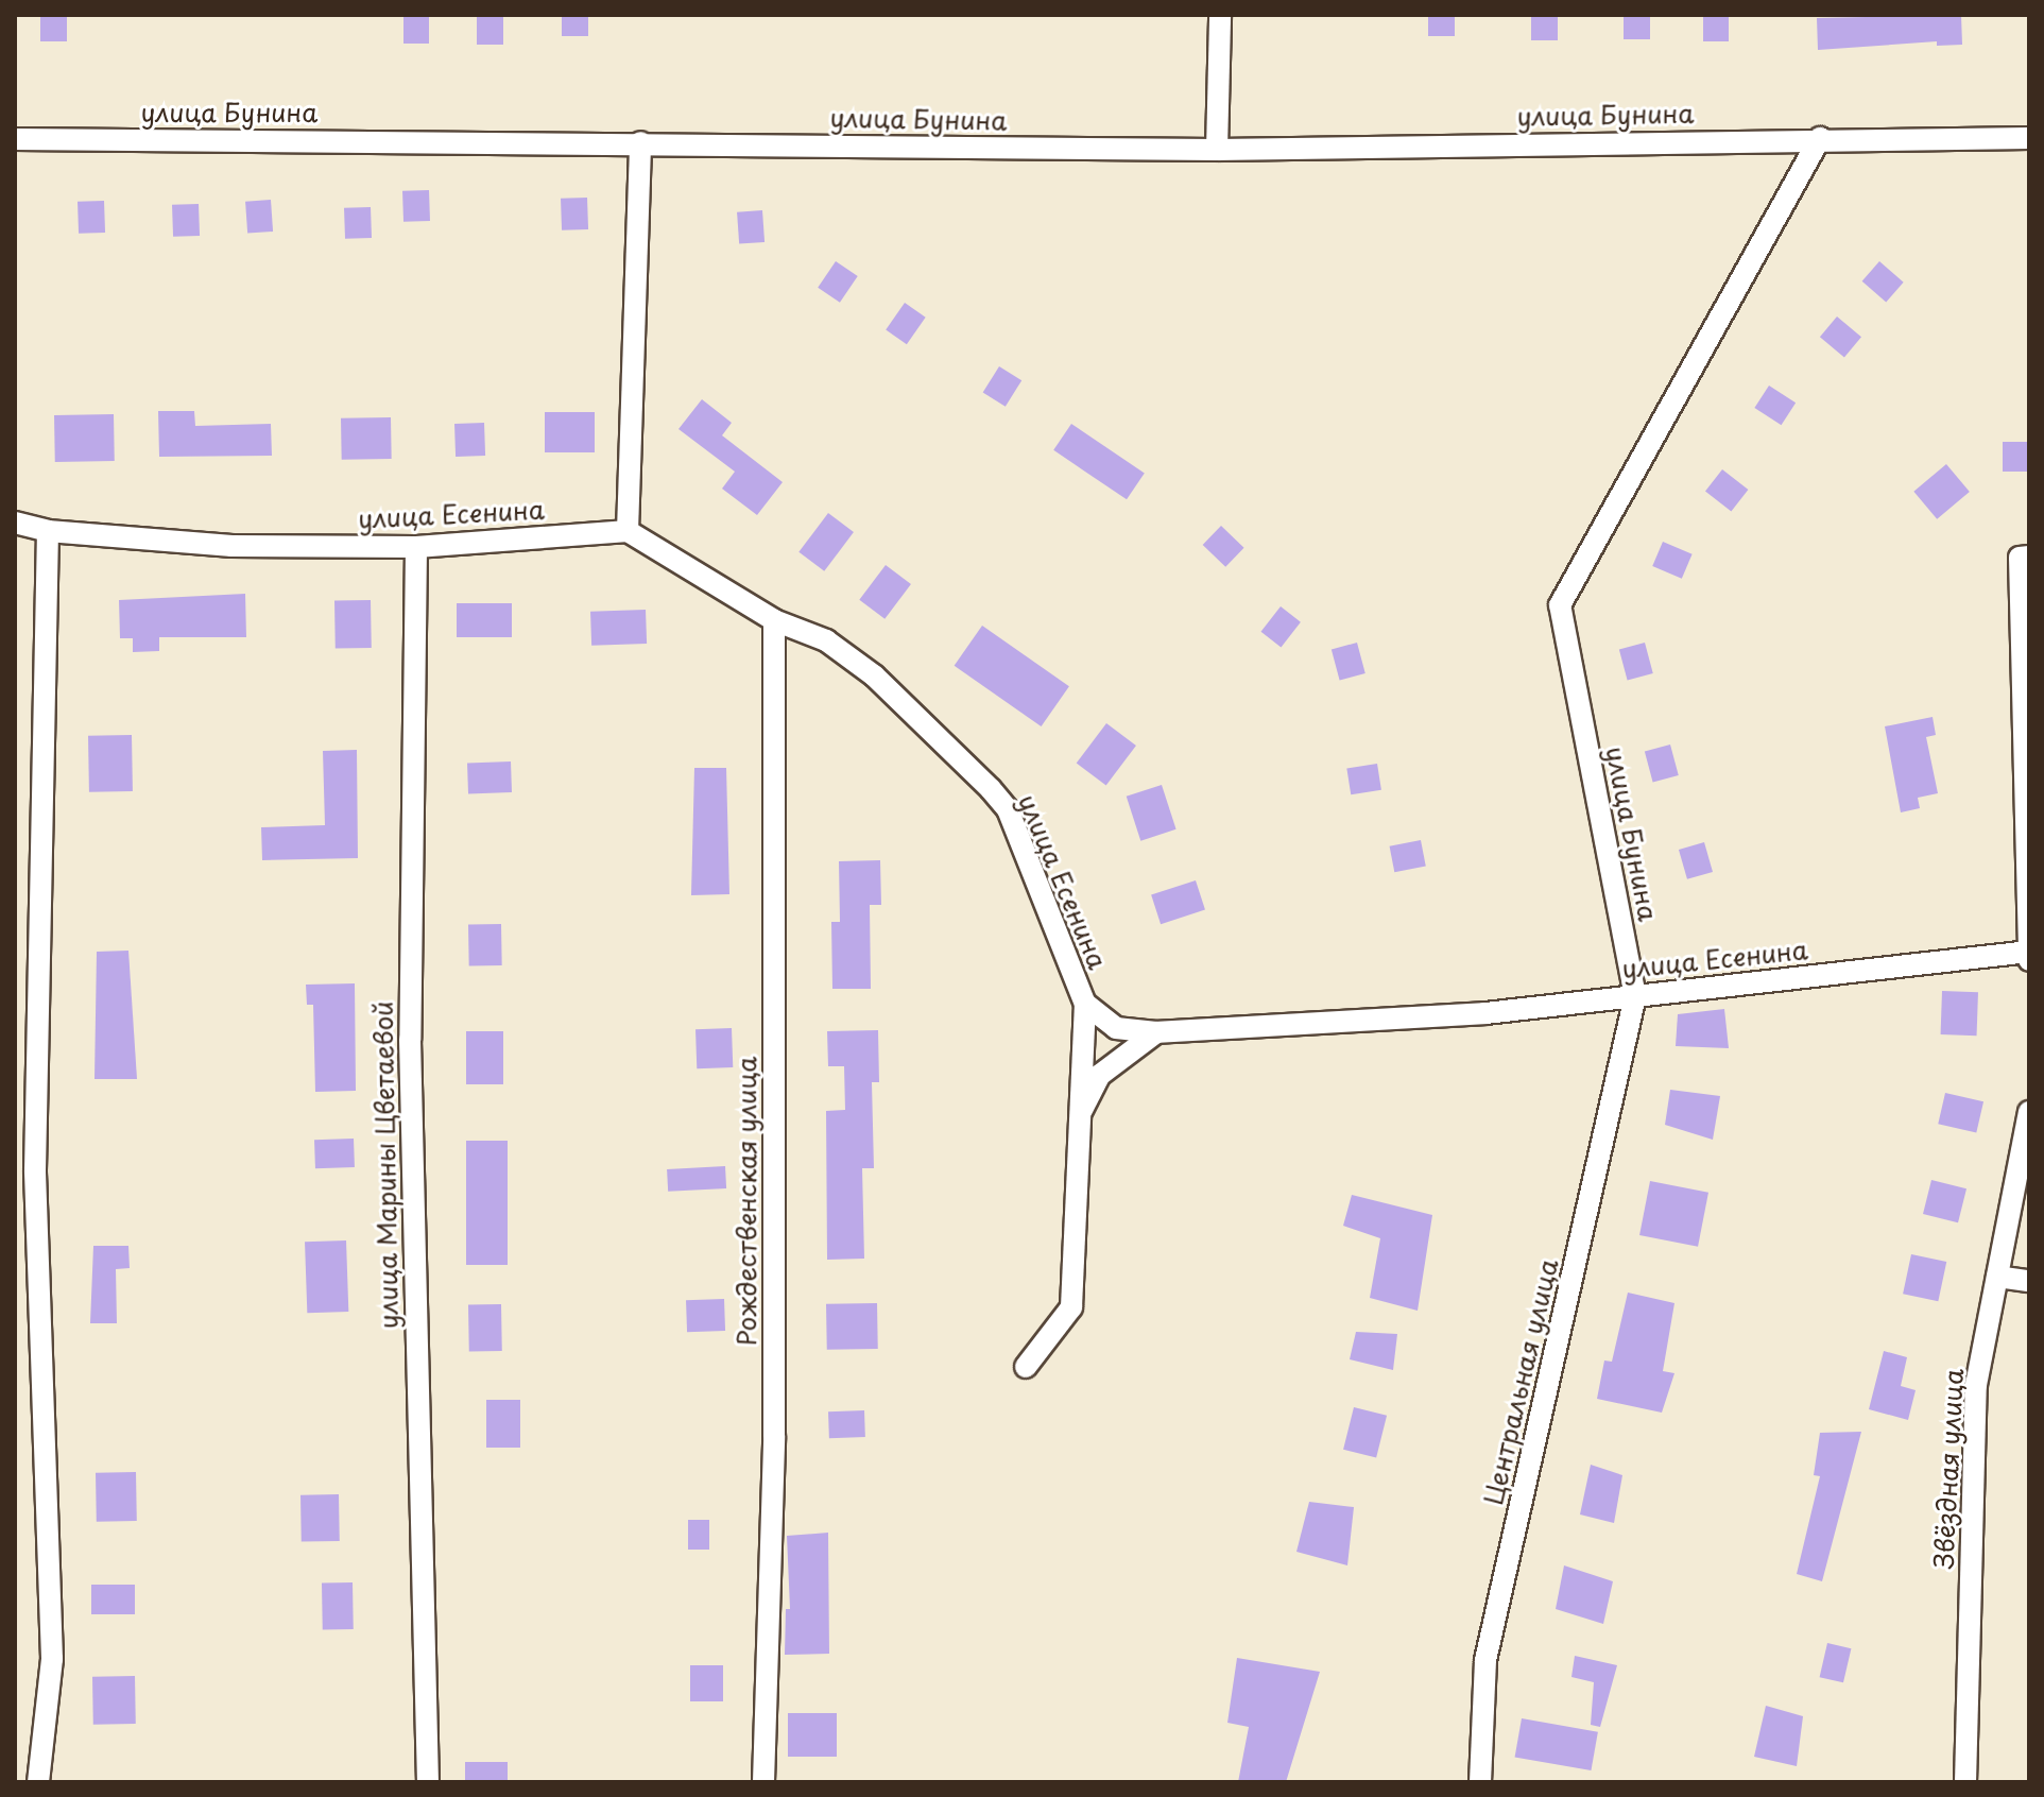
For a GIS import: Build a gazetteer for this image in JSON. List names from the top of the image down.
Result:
{
  "streets": {
    "street": [
      "улица Бунина",
      "улица Есенина",
      "улица Марины Цветаевой",
      "Рождественская улица",
      "Центральная улица",
      "Звёздная улица"
    ]
  },
  "crossings": [
    ["улица Бунина", "улица Есенина"],
    ["улица Бунина", "Центральная улица"],
    ["улица Есенина", "улица Марины Цветаевой"],
    ["улица Есенина", "Рождественская улица"],
    ["улица Есенина", "Центральная улица"]
  ]
}
